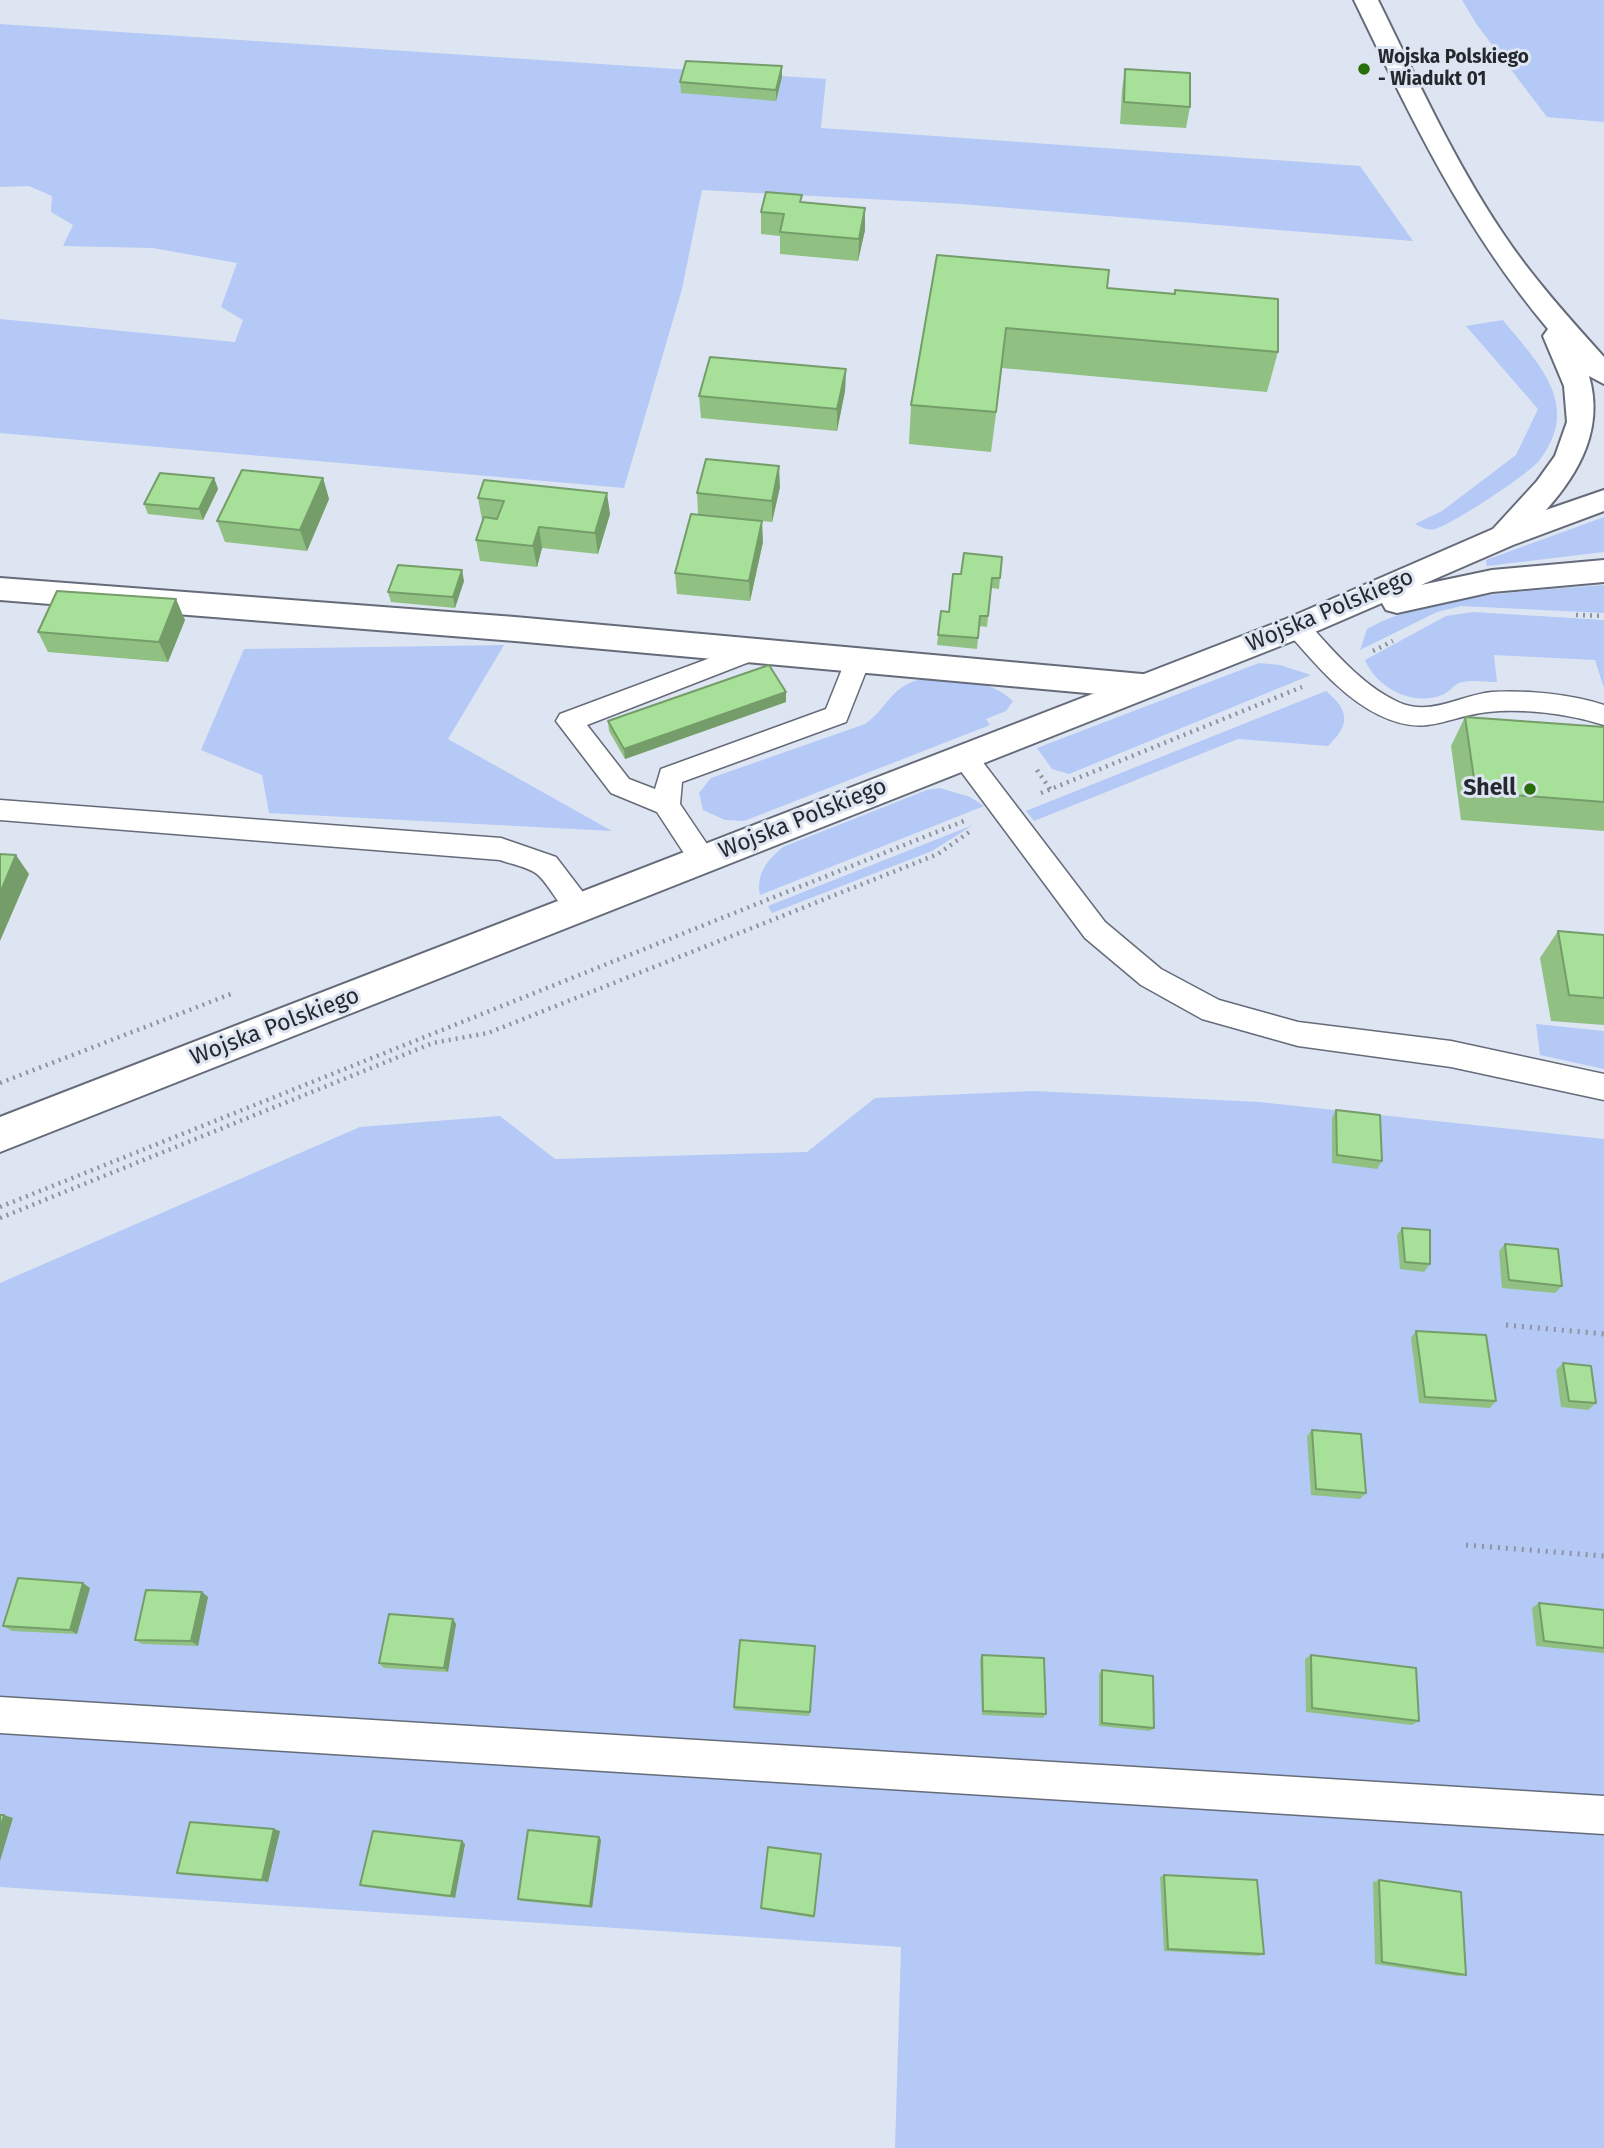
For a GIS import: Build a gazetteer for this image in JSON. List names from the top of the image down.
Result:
{
  "streets": {
    "street": ["Wojska Polskiego"]
  },
  "places": ["Wojska Polskiego - Wiadukt 01", "Shell"]
}
